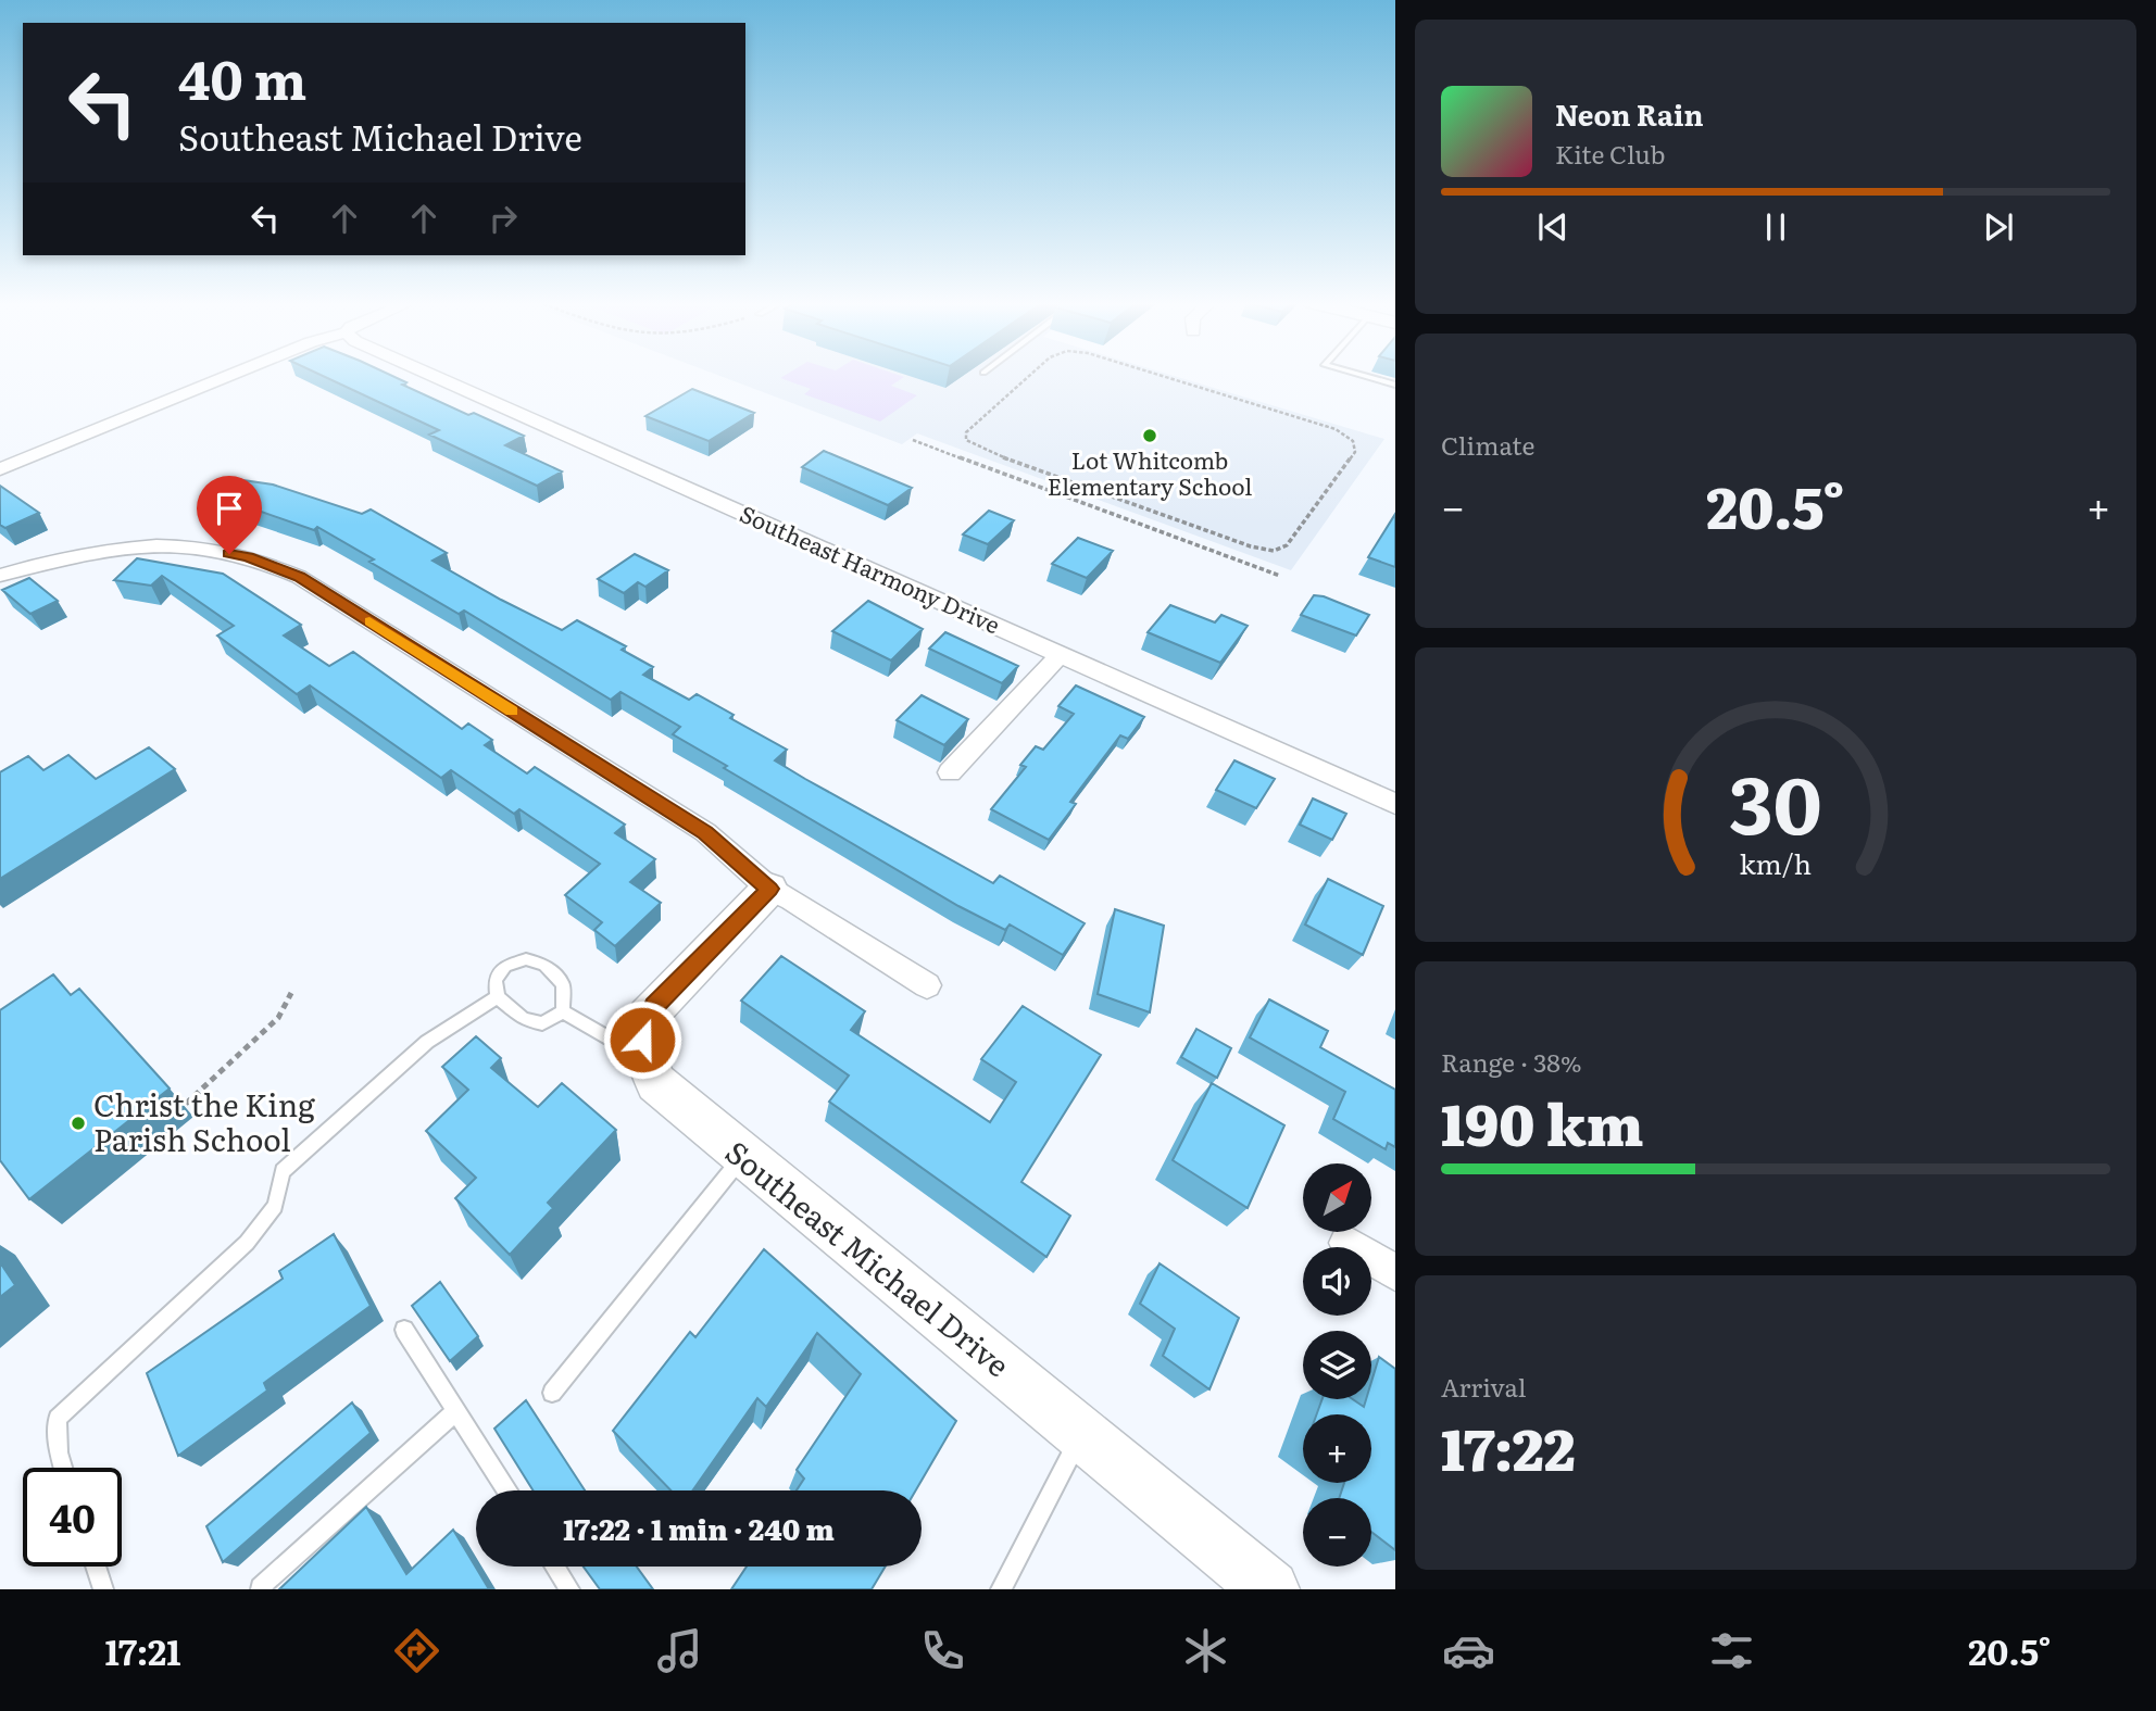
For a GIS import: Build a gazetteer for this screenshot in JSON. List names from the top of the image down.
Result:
{
  "streets": {
    "street": ["Southeast Harmony Drive", "Southeast Michael Drive"]
  },
  "places": ["Lot Whitcomb Elementary School", "Christ the King Parish School"],
  "north": "top right",
  "page": {
    "turn": ["40 m", "Southeast Michael Drive"],
    "song": ["Neon Rain", "Kite Club"],
    "tile": [
      "Climate",
      ["Range · 38%", "190 km"],
      ["Arrival", "17:22"]
    ],
    "heat": ["−", "20.5°", "+"],
    "map_buttons": ["+", "−"],
    "limit": "40",
    "trip": "17:22 · 1 min · 240 m",
    "tabs": ["17:21", "20.5°"],
    "gauge": ["30", "km/h"]
  }
}
